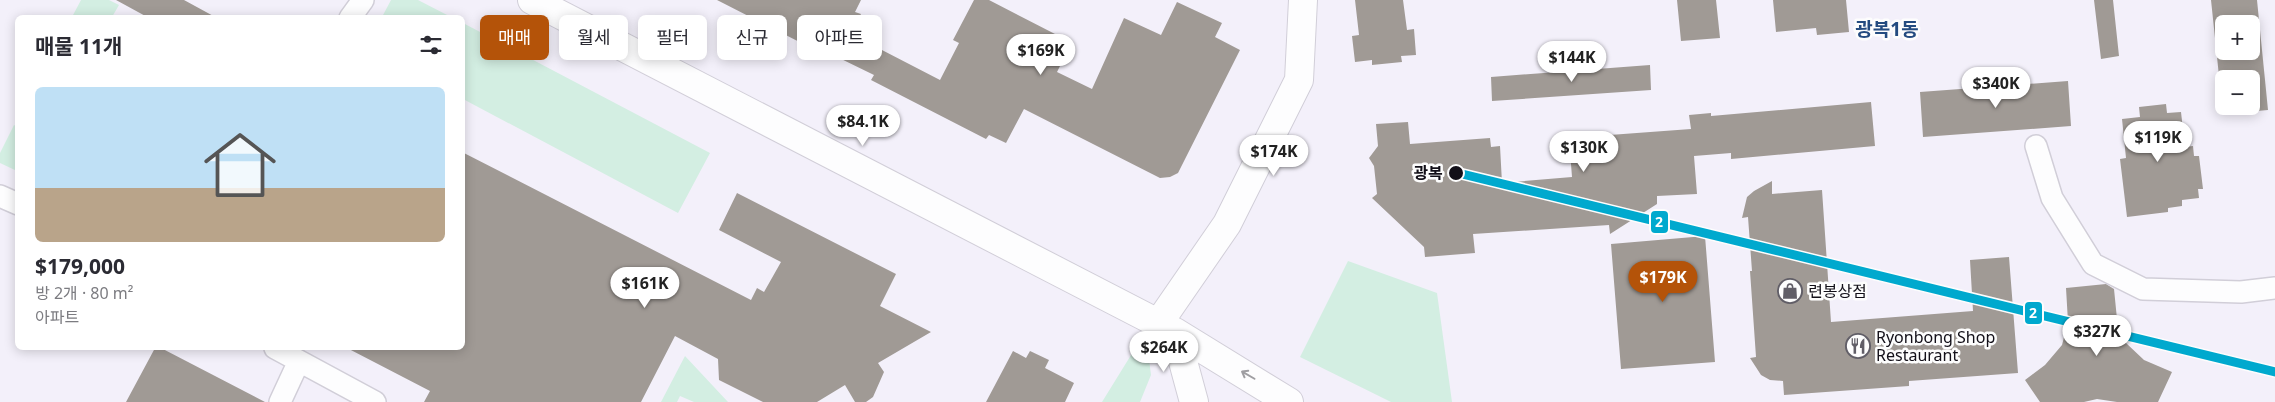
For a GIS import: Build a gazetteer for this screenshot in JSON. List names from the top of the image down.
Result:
{
  "districts": ["광복1동"],
  "places": {
    "other": ["광복"],
    "shop": ["련봉상점"],
    "restaurant": ["Ryonbong Shop Restaurant"]
  },
  "lines": ["transit line 2"],
  "page": {
    "map_buttons": ["+", "−"],
    "chip": [
      "매매",
      "월세",
      "필터",
      "신규",
      "아파트"
    ],
    "heading": "매물 11개",
    "price": [
      "$169K",
      "$144K",
      "$340K",
      "$84.1K",
      "$119K",
      "$130K",
      "$174K",
      "$179K",
      "$161K",
      "$327K",
      "$264K"
    ],
    "list": [
      {
        "name": "$179,000",
        "note": "방 2개 · 80 m² · 아파트"
      }
    ]
  }
}
